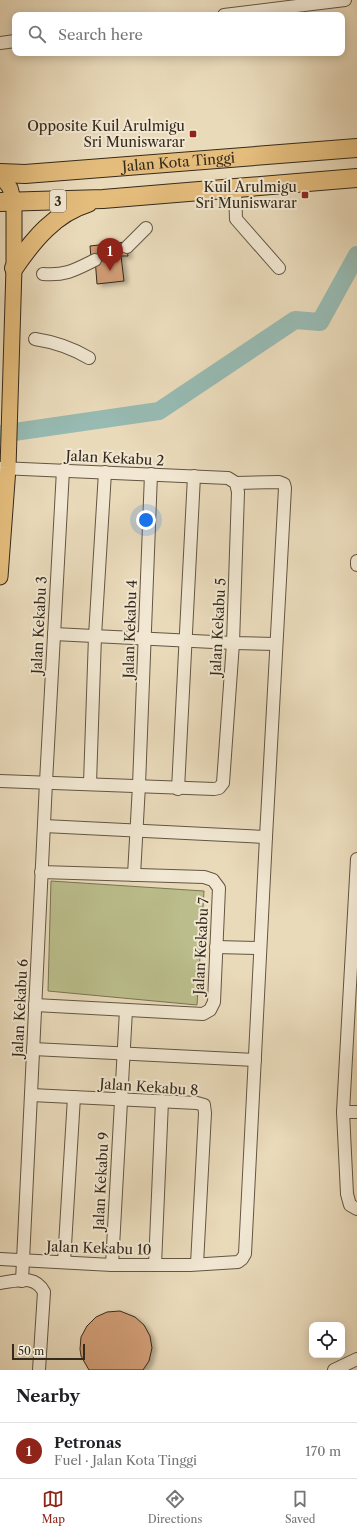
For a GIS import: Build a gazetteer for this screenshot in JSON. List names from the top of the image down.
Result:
{
  "streets": {
    "highway": ["Jalan Kota Tinggi", "3"],
    "street": [
      "Jalan Kekabu 2",
      "Jalan Kekabu 3",
      "Jalan Kekabu 5",
      "Jalan Kekabu 4",
      "Jalan Kekabu 7",
      "Jalan Kekabu 6",
      "Jalan Kekabu 8",
      "Jalan Kekabu 9",
      "Jalan Kekabu 10"
    ]
  },
  "crossings": [
    ["Jalan Kekabu 2", "Jalan Kekabu 3"],
    ["Jalan Kekabu 2", "Jalan Kekabu 5"],
    ["Jalan Kekabu 2", "Jalan Kekabu 4"],
    ["Jalan Kekabu 2", "Jalan Kekabu 10"],
    ["Jalan Kekabu 3", "Jalan Kekabu 6"],
    ["Jalan Kekabu 4", "Jalan Kekabu 7"],
    ["Jalan Kekabu 7", "Jalan Kekabu 6"],
    ["Jalan Kekabu 7", "Jalan Kekabu 9"],
    ["Jalan Kekabu 6", "Jalan Kekabu 8"],
    ["Jalan Kekabu 6", "Jalan Kekabu 10"],
    ["Jalan Kekabu 8", "Jalan Kekabu 9"],
    ["Jalan Kekabu 8", "Jalan Kekabu 10"],
    ["Jalan Kekabu 9", "Jalan Kekabu 10"]
  ],
  "places": {
    "transit": ["Opposite Kuil Arulmigu Sri Muniswarar", "Kuil Arulmigu Sri Muniswarar"]
  },
  "scale_bar": "50 m",
  "page": {
    "search": "Search here",
    "pins": "1",
    "scale": "50 m",
    "heading": "Nearby",
    "list": [
      {
        "mark": "1",
        "name": "Petronas",
        "note": "Fuel · Jalan Kota Tinggi",
        "value": "170 m"
      }
    ],
    "nav": ["Map", "Directions", "Saved"]
  }
}
